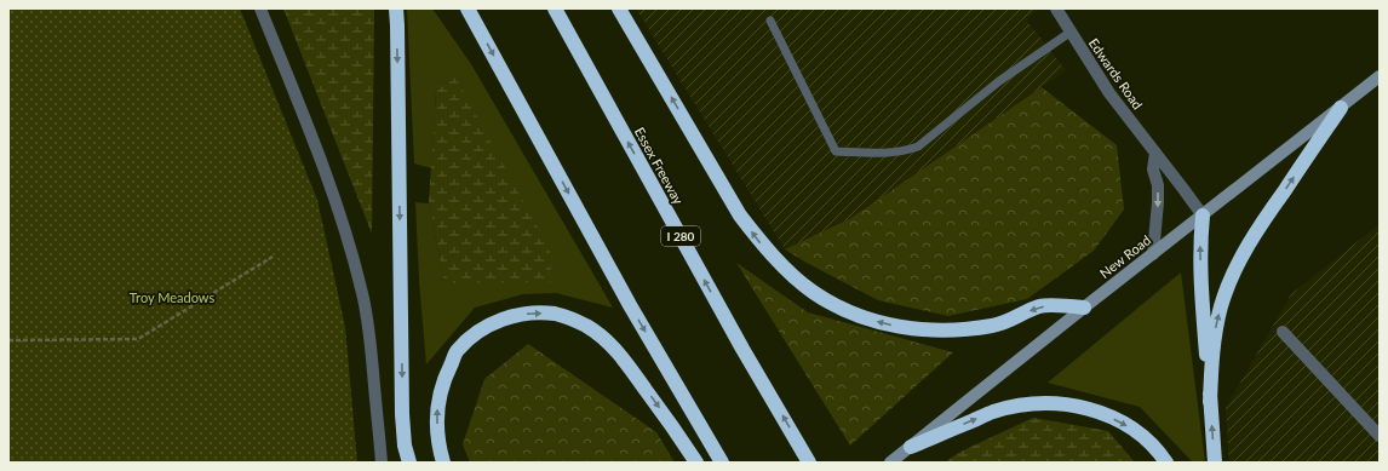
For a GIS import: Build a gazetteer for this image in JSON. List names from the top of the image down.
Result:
{
  "streets": {
    "highway": ["Essex Freeway", "I 280"],
    "main road": ["New Road"],
    "street": ["Edwards Road"]
  },
  "crossings": [
    ["Edwards Road", "New Road"]
  ],
  "parks": ["Troy Meadows"]
}
